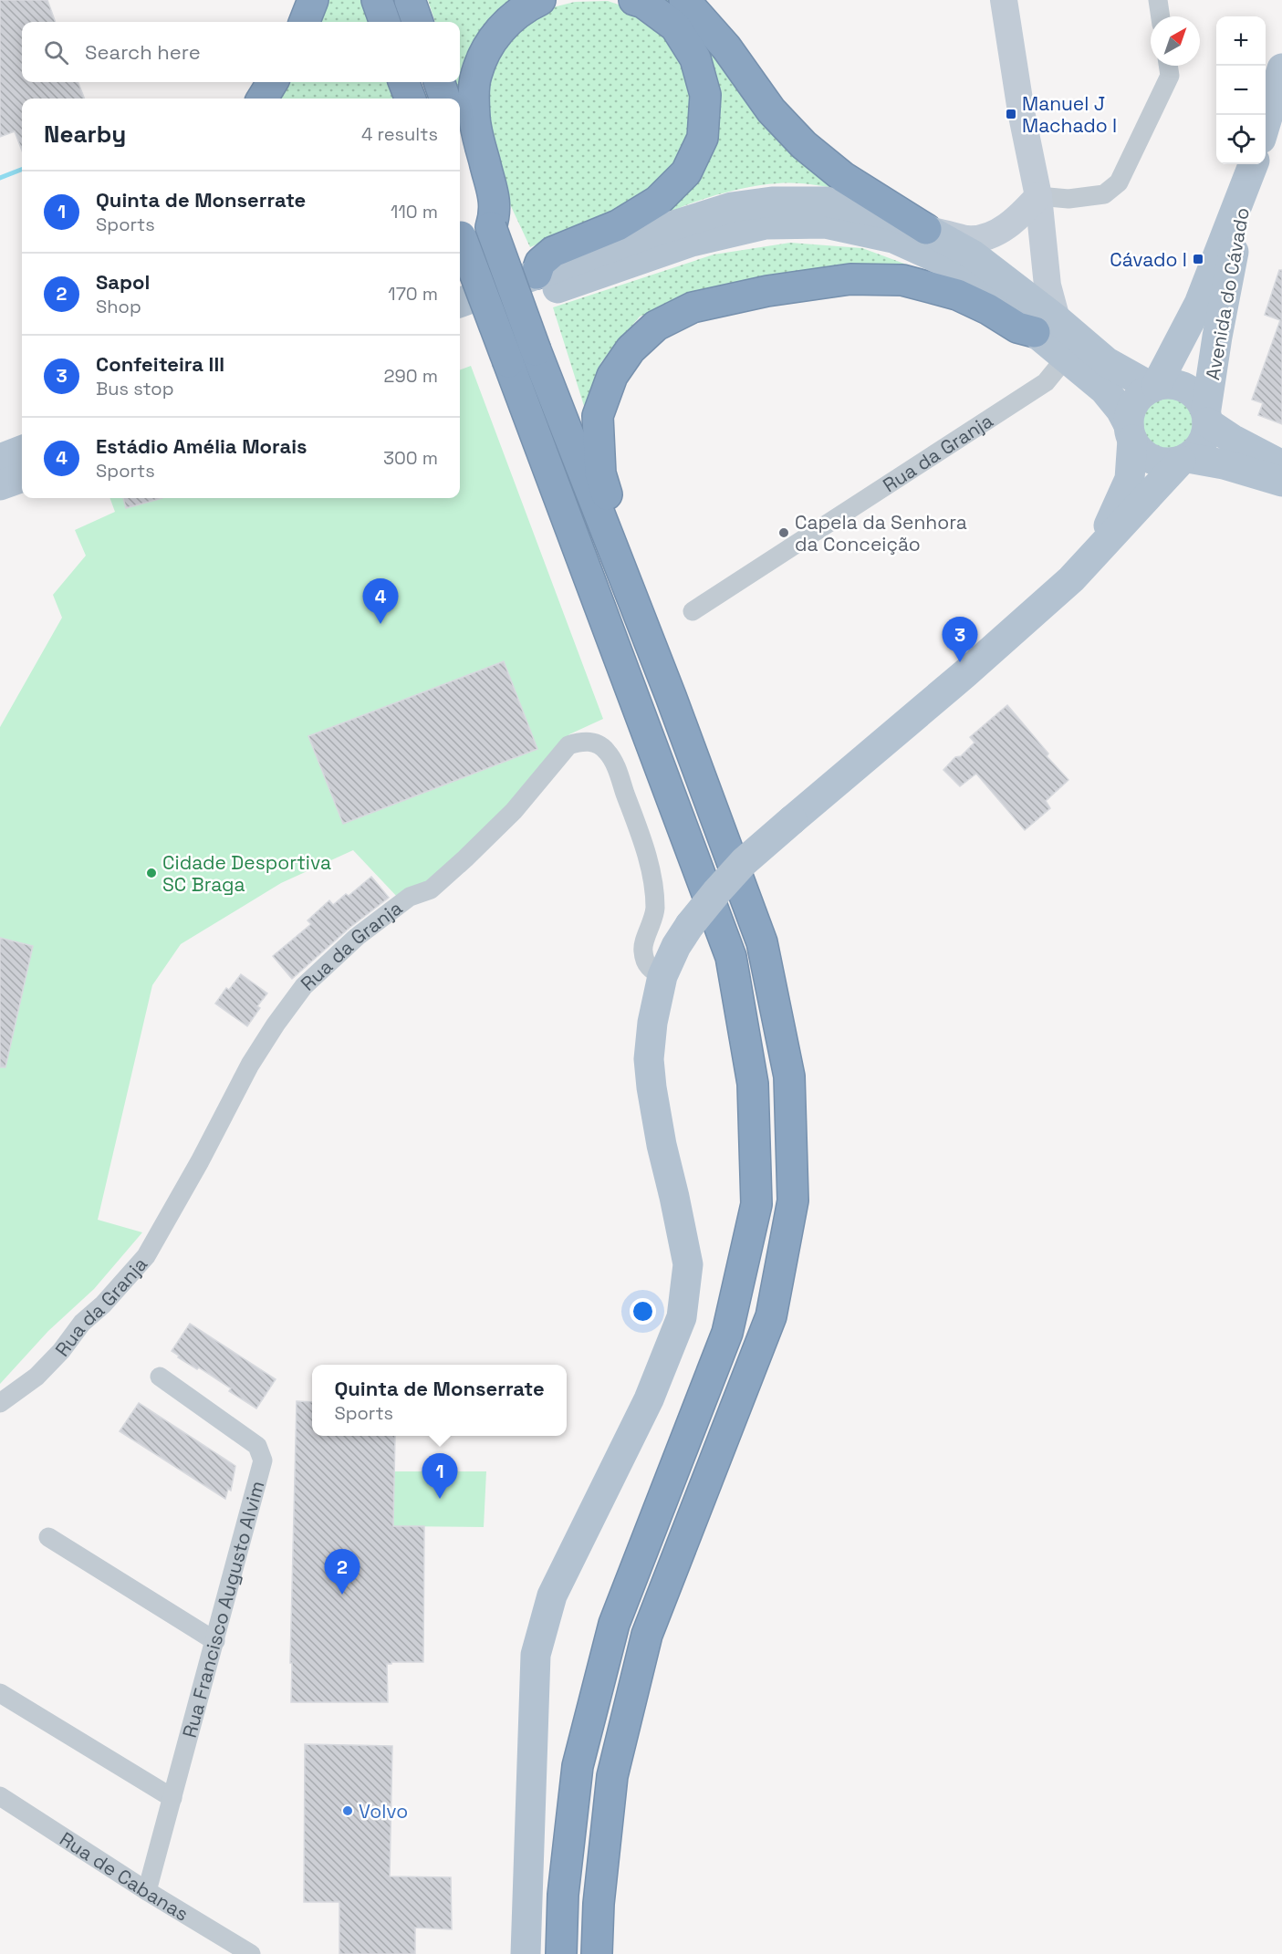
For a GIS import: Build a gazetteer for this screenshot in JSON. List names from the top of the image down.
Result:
{
  "streets": {
    "main road": ["Avenida do Cávado"],
    "street": ["Rua da Granja", "Rua Francisco Augusto Alvim", "Rua de Cabanas"]
  },
  "crossings": [
    ["Rua Francisco Augusto Alvim", "Rua de Cabanas"]
  ],
  "places": {
    "transit": ["Manuel J Machado I", "Cávado I"],
    "other": ["Capela da Senhora da Conceição", "Cidade Desportiva SC Braga", "Volvo"]
  },
  "north": "top right",
  "page": {
    "map_buttons": ["+", "−"],
    "search": "Search here",
    "heading": ["Nearby", "4 results"],
    "list": [
      {
        "mark": "1",
        "name": "Quinta de Monserrate",
        "note": "Sports",
        "value": "110 m"
      },
      {
        "mark": "2",
        "name": "Sapol",
        "note": "Shop",
        "value": "170 m"
      },
      {
        "mark": "3",
        "name": "Confeiteira III",
        "note": "Bus stop",
        "value": "290 m"
      },
      {
        "mark": "4",
        "name": "Estádio Amélia Morais",
        "note": "Sports",
        "value": "300 m"
      }
    ],
    "pins": [
      "4",
      "3",
      "1",
      "2"
    ],
    "popup": ["Quinta de Monserrate", "Sports"]
  }
}
